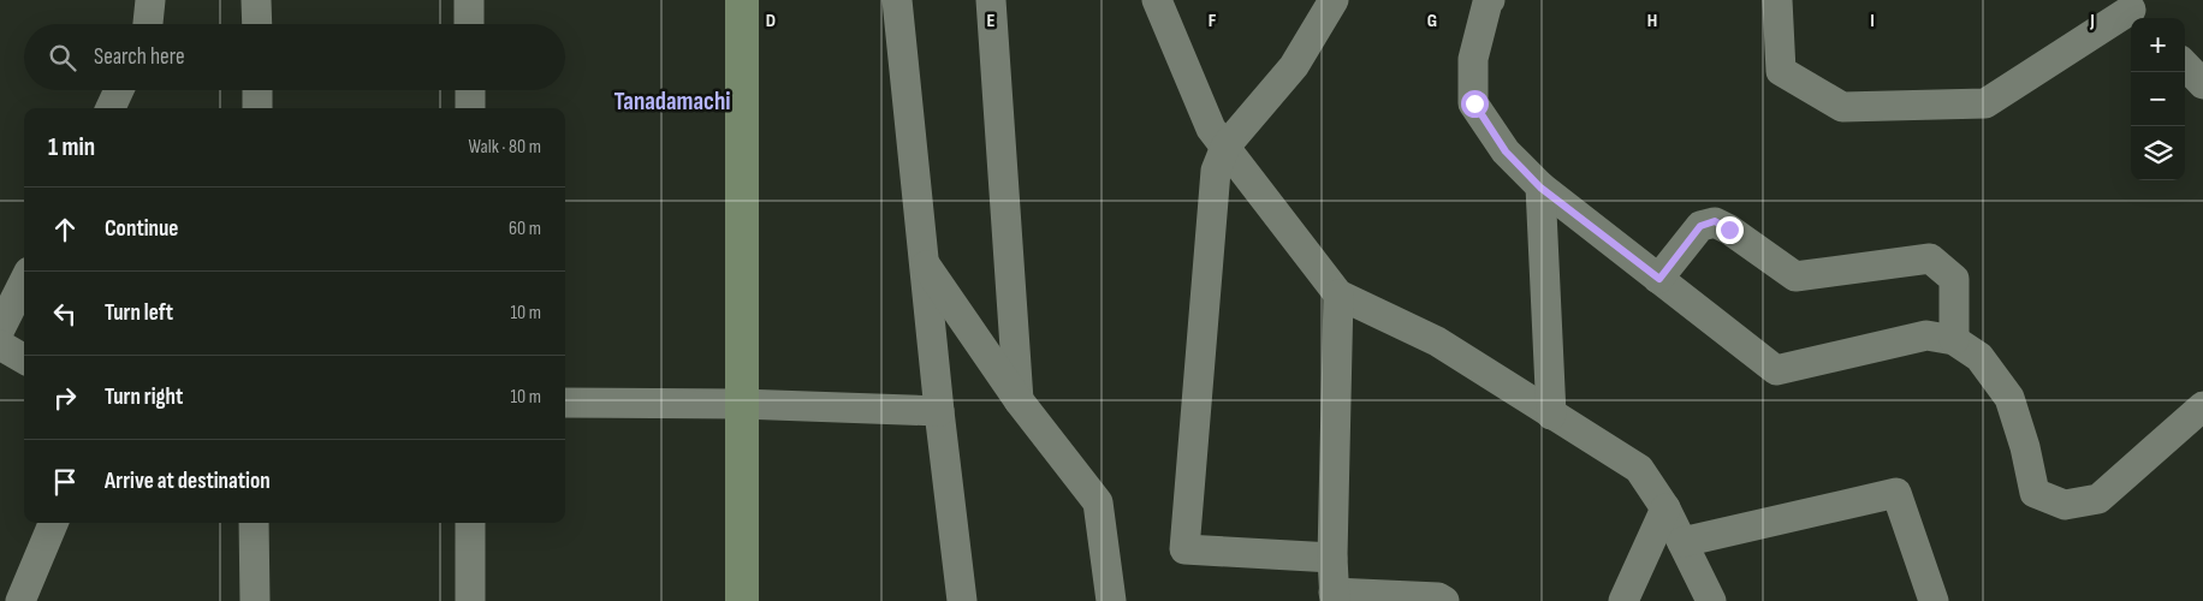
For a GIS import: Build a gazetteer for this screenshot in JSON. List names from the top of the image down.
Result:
{
  "districts": ["Tanadamachi"],
  "page": {
    "map_buttons": ["+", "−"],
    "search": "Search here",
    "heading": ["1 min", "Walk · 80 m"],
    "list": [
      ["Continue", "60 m"],
      ["Turn left", "10 m"],
      ["Turn right", "10 m"],
      "Arrive at destination"
    ]
  },
  "grid": {
    "columns": [
      "D",
      "E",
      "F",
      "G",
      "H",
      "I",
      "J"
    ]
  }
}
